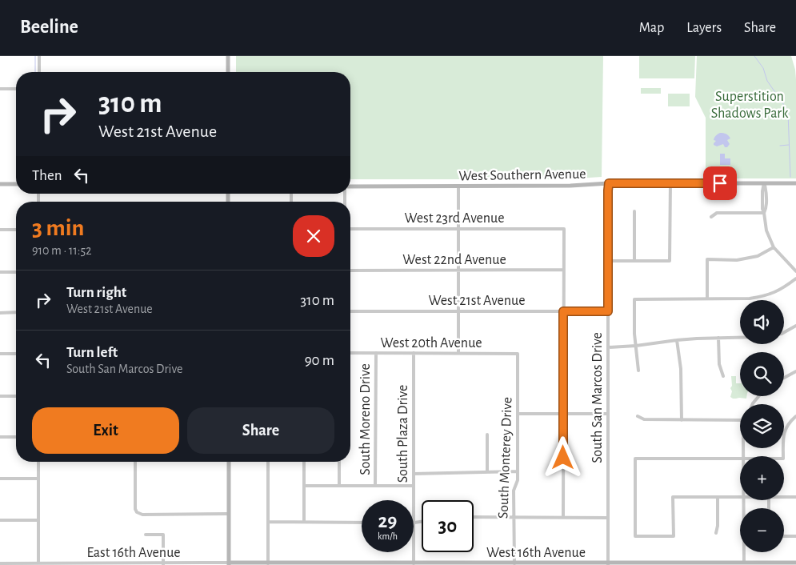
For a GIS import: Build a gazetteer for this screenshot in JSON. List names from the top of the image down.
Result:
{
  "streets": {
    "main road": ["West Southern Avenue", "West 16th Avenue"],
    "street": [
      "West 23rd Avenue",
      "West 22nd Avenue",
      "West 21st Avenue",
      "West 20th Avenue",
      "South San Marcos Drive",
      "South Moreno Drive",
      "South Plaza Drive",
      "South Monterey Drive",
      "East 16th Avenue"
    ]
  },
  "crossings": [
    ["West Southern Avenue", "South San Marcos Drive"],
    ["West 23rd Avenue", "West 22nd Avenue"],
    ["West 21st Avenue", "South San Marcos Drive"],
    ["West 20th Avenue", "South Moreno Drive"],
    ["West 20th Avenue", "South Plaza Drive"],
    ["West 20th Avenue", "South Monterey Drive"],
    ["South San Marcos Drive", "West 16th Avenue"],
    ["South Plaza Drive", "West 16th Avenue"],
    ["South Monterey Drive", "West 16th Avenue"],
    ["East 16th Avenue", "West 16th Avenue"]
  ],
  "parks": ["Superstition Shadows Park"],
  "page": {
    "header": "Beeline",
    "nav": ["Map", "Layers", "Share"],
    "turn": ["310 m", "West 21st Avenue"],
    "then": "Then",
    "heading": ["3 min", "910 m · 11:52"],
    "list": [
      {
        "name": "Turn right",
        "note": "West 21st Avenue",
        "value": "310 m"
      },
      {
        "name": "Turn left",
        "note": "South San Marcos Drive",
        "value": "90 m"
      }
    ],
    "map_buttons": ["+", "−"],
    "buttons": ["Exit", "Share"],
    "speed": "29 km/h",
    "limit": "30"
  }
}
